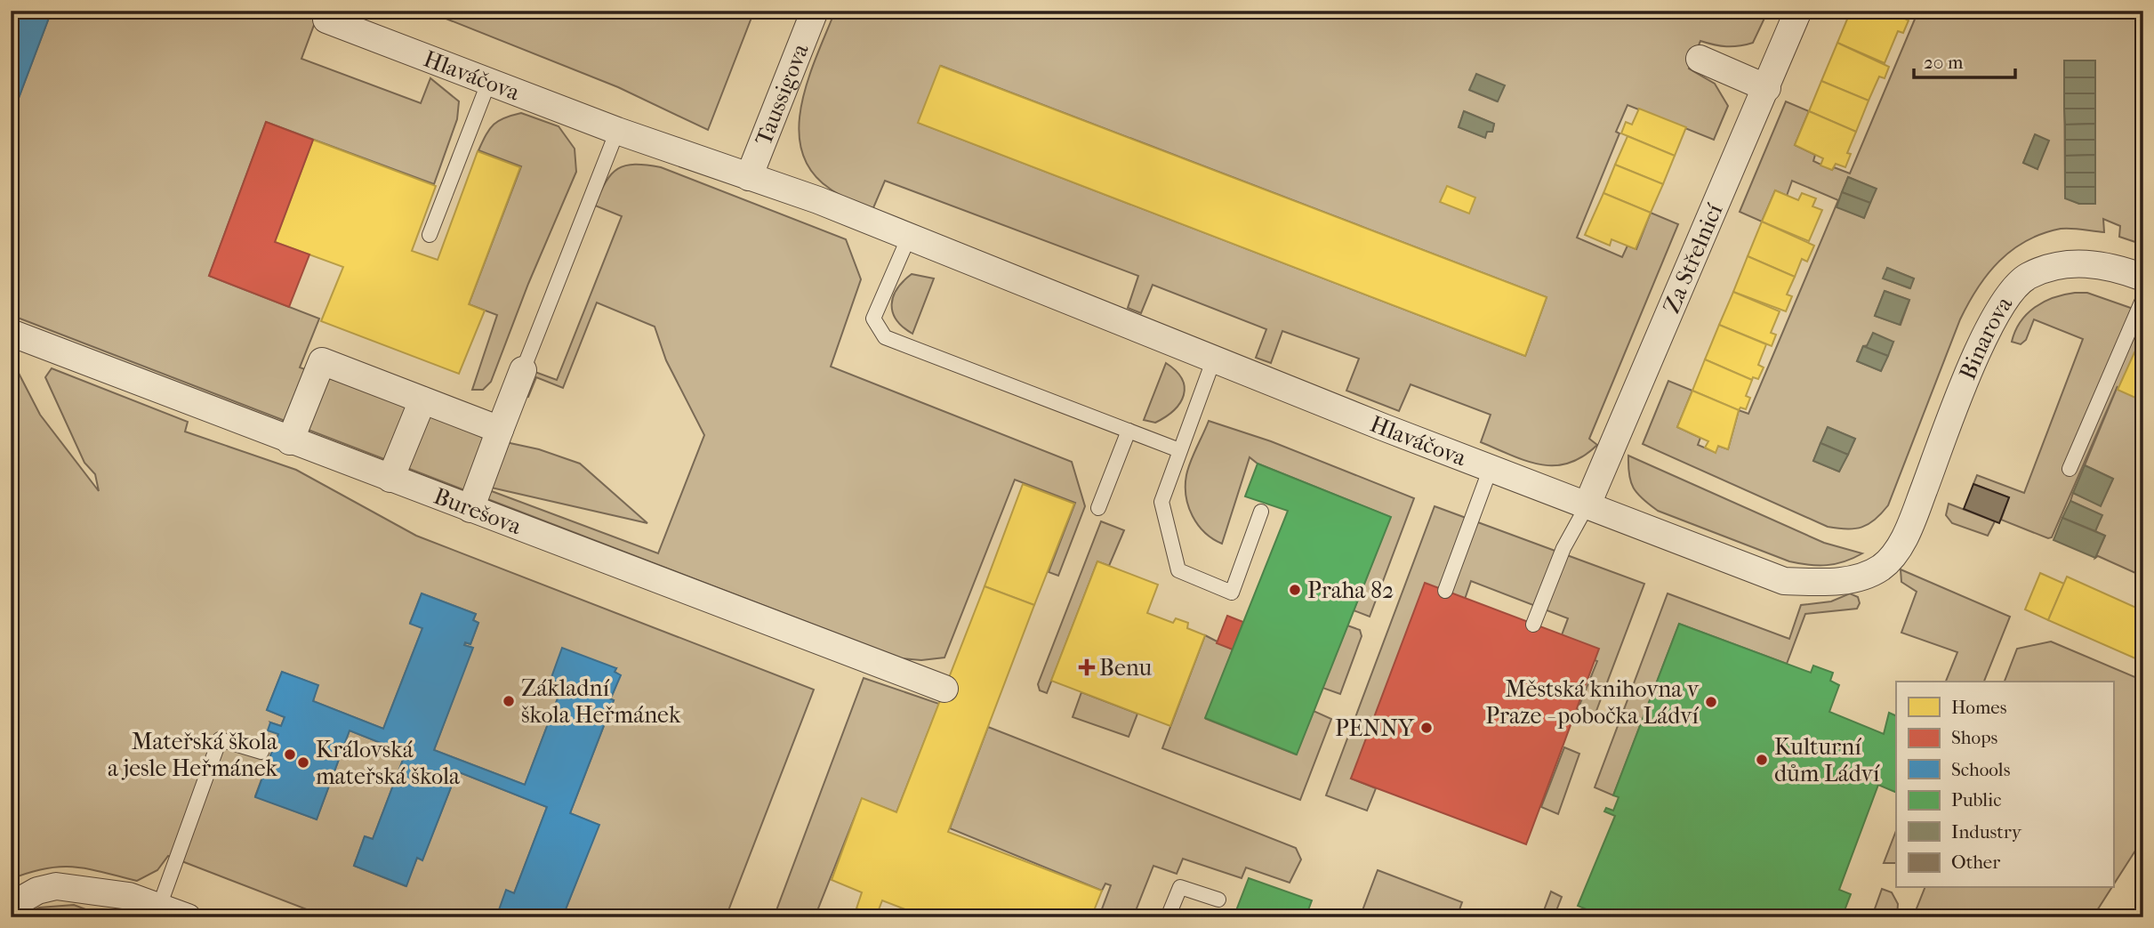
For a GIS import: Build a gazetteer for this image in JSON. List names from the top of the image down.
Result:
{
  "streets": {
    "street": [
      "Hlaváčova",
      "Taussigova",
      "Za Střelnicí",
      "Binarova",
      "Burešova"
    ]
  },
  "crossings": [
    ["Hlaváčova", "Taussigova"],
    ["Hlaváčova", "Za Střelnicí"],
    ["Hlaváčova", "Binarova"]
  ],
  "places": {
    "other": [
      "Praha 82",
      "Základní škola Heřmánek",
      "Městská knihovna v Praze - pobočka Ládví",
      "PENNY",
      "Mateřská škola a jesle Heřmánek",
      "Kulturní dům Ládví",
      "Královská mateřská škola"
    ],
    "health": ["Benu"]
  },
  "legend": [
    "Homes",
    "Shops",
    "Schools",
    "Public",
    "Industry",
    "Other"
  ],
  "scale_bar": "20 m"
}
